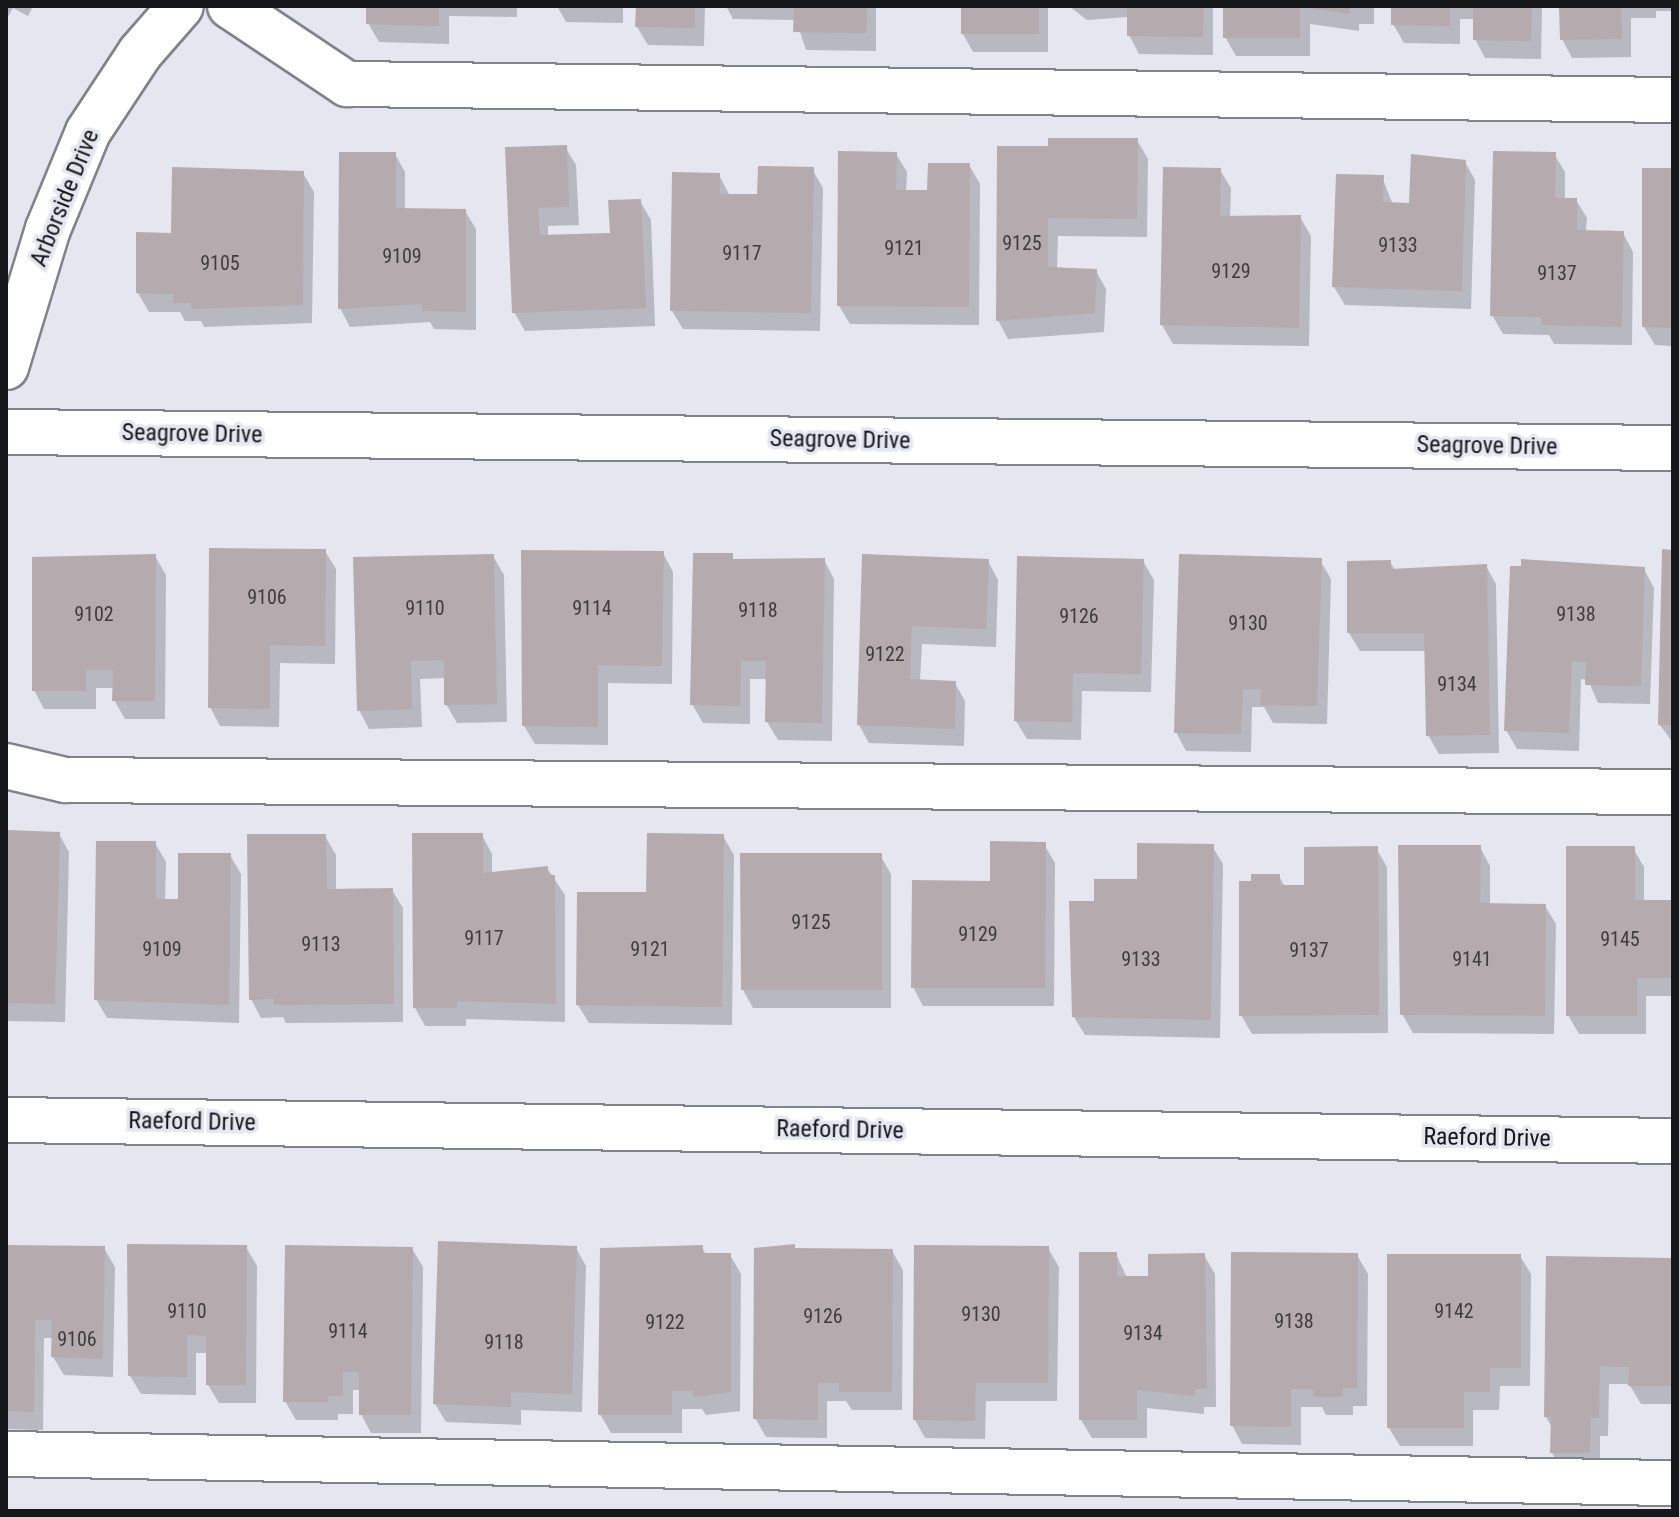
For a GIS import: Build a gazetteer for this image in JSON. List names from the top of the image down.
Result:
{
  "streets": {
    "street": ["Arborside Drive", "Seagrove Drive", "Raeford Drive"]
  },
  "house_numbers": [
    "9125",
    "9133",
    "9121",
    "9117",
    "9109",
    "9105",
    "9129",
    "9137",
    "9106",
    "9110",
    "9114",
    "9118",
    "9102",
    "9138",
    "9126",
    "9130",
    "9122",
    "9134",
    "9125",
    "9129",
    "9117",
    "9145",
    "9113",
    "9109",
    "9121",
    "9137",
    "9133",
    "9141",
    "9110",
    "9142",
    "9130",
    "9126",
    "9138",
    "9122",
    "9114",
    "9134",
    "9106",
    "9118"
  ]
}
